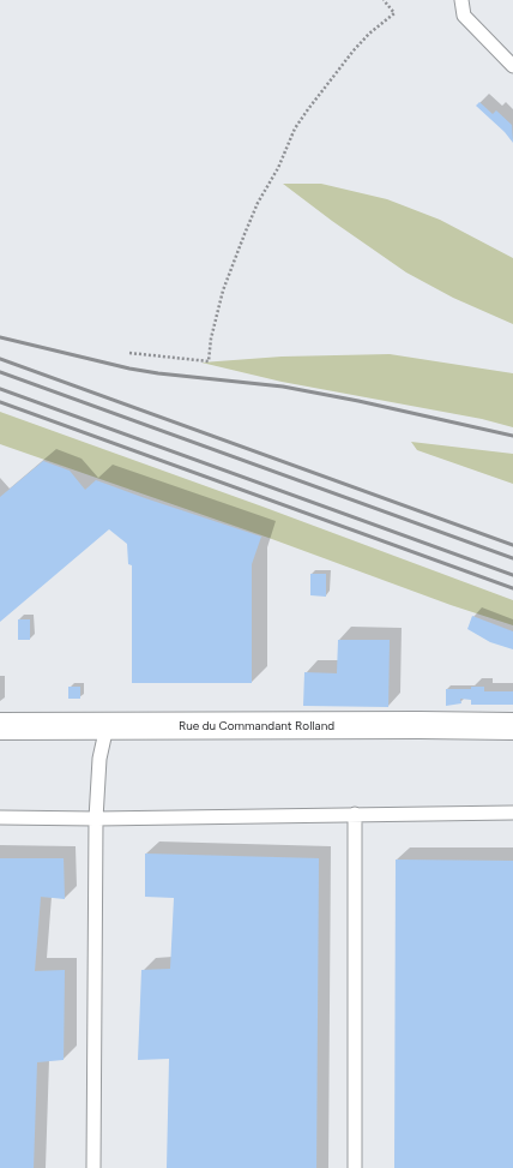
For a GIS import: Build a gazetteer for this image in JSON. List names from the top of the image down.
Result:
{
  "streets": {
    "street": ["Rue du Commandant Rolland"]
  }
}
